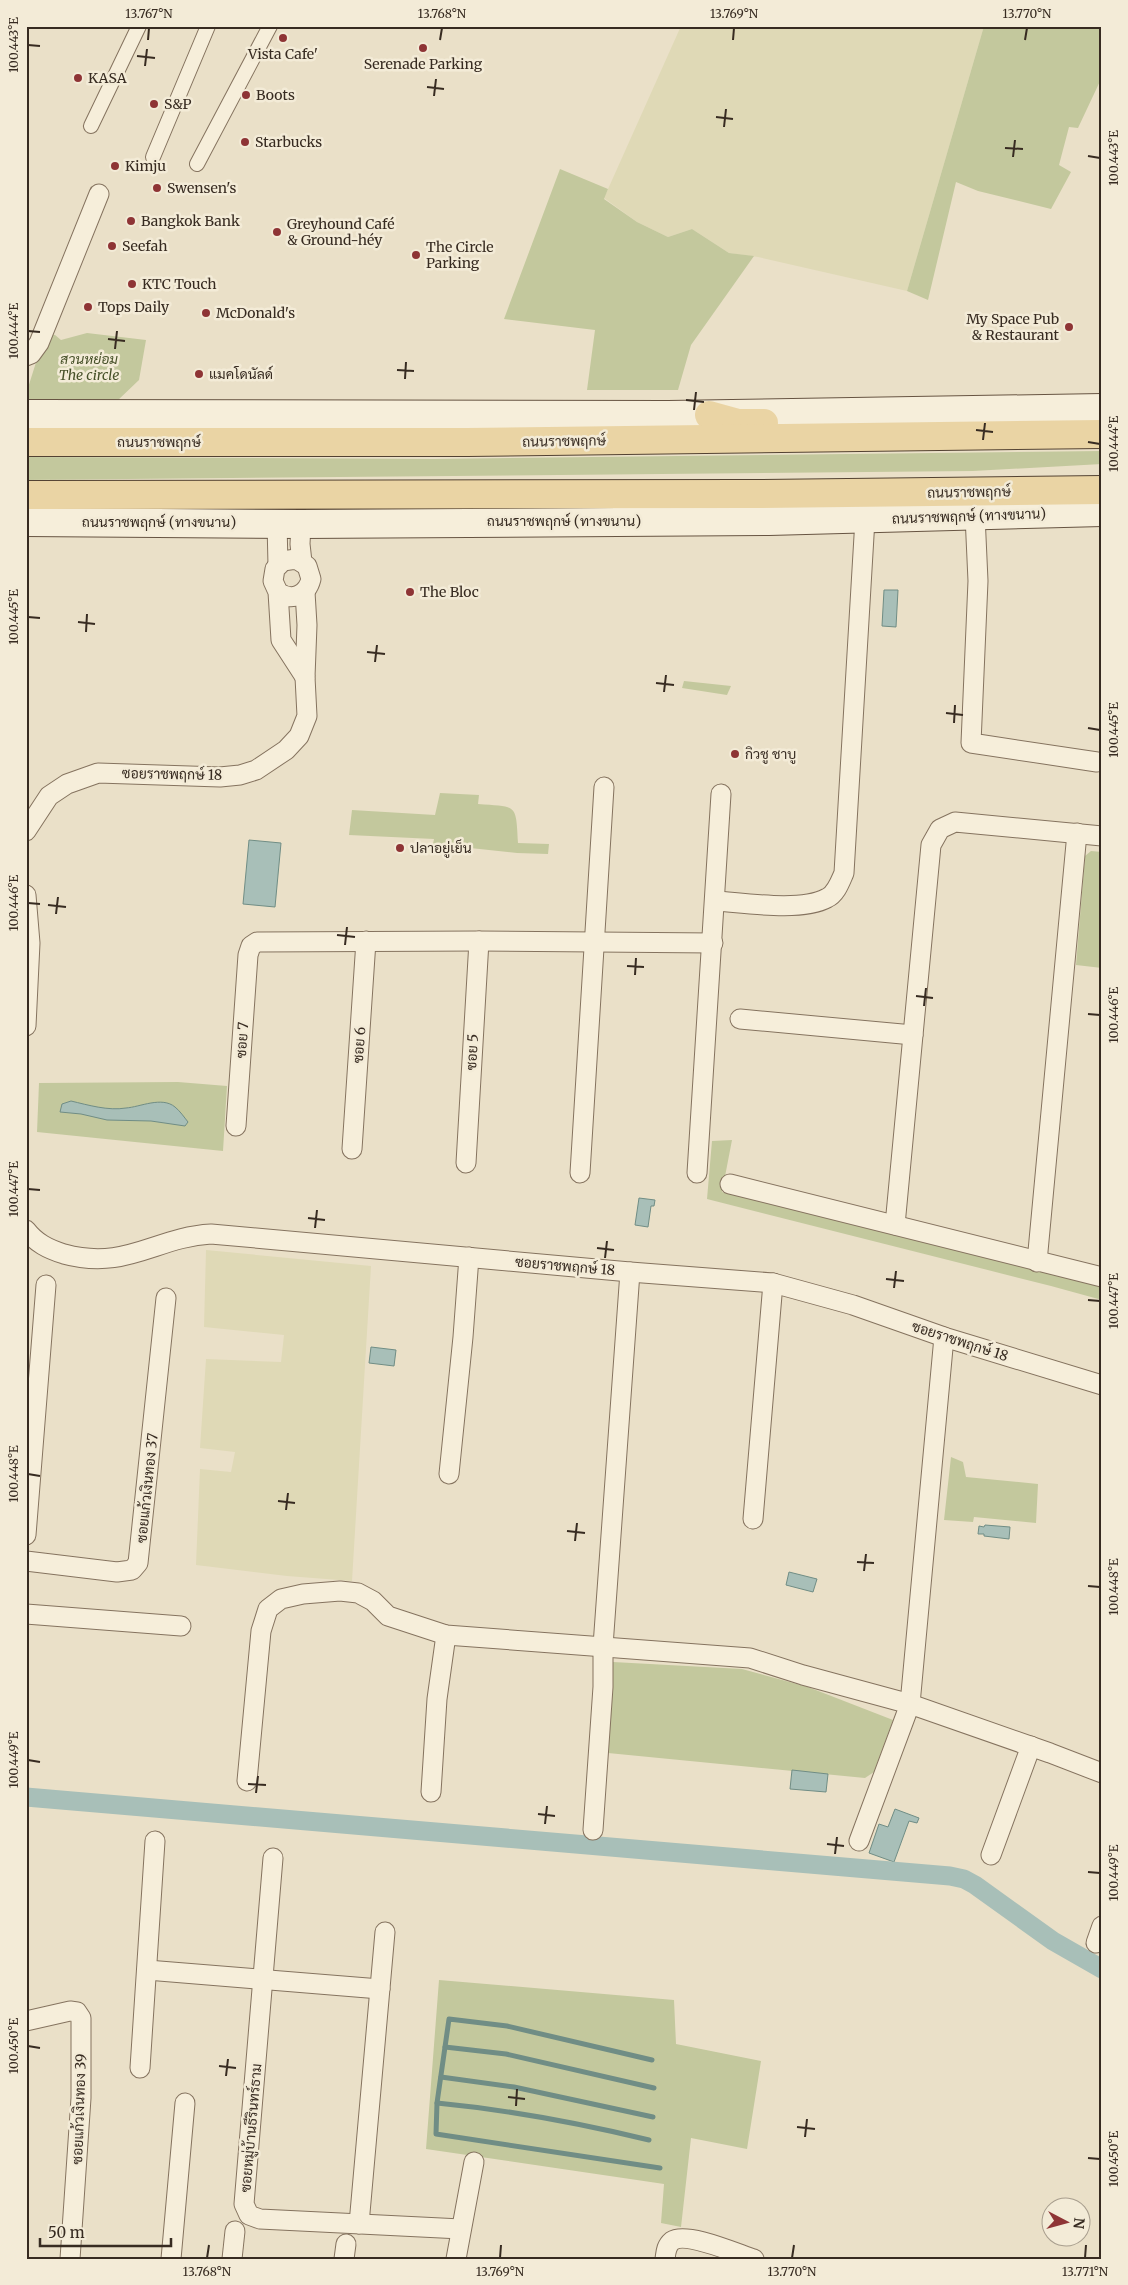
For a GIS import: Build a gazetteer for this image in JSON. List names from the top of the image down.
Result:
{
  "streets": {
    "main road": ["ถนนราชพฤกษ์", "ถนนราชพฤกษ์ (ทางขนาน)"],
    "street": [
      "ซอยราชพฤกษ์ 18",
      "ซอย 7",
      "ซอย 6",
      "ซอย 5",
      "ซอยแก้วเงินทอง 37",
      "ซอยแก้วเงินทอง 39",
      "ซอยหมู่บ้านธีรินทร์ธาม"
    ]
  },
  "crossings": [
    ["ถนนราชพฤกษ์ (ทางขนาน)", "ซอยราชพฤกษ์ 18"],
    ["ซอย 7", "ซอย 6"]
  ],
  "parks": ["สวนหย่อม The circle"],
  "places": [
    "Vista Cafe'",
    "Serenade Parking",
    "KASA",
    "Boots",
    "S&P",
    "Starbucks",
    "Kimju",
    "Swensen's",
    "Bangkok Bank",
    "Greyhound Café & Ground-héy",
    "Seefah",
    "The Circle Parking",
    "KTC Touch",
    "Tops Daily",
    "McDonald's",
    "My Space Pub & Restaurant",
    "แมคโดนัลด์",
    "The Bloc",
    "กิวชู ชาบู",
    "ปลาอยู่เย็น"
  ],
  "scale_bar": "50 m",
  "north": "right",
  "coordinates": [
    "13.767°N",
    "13.768°N",
    "13.769°N",
    "13.770°N",
    "100.443°E",
    "100.444°E",
    "100.445°E",
    "100.446°E",
    "100.447°E",
    "100.448°E",
    "100.449°E",
    "100.450°E",
    "13.771°N"
  ]
}
